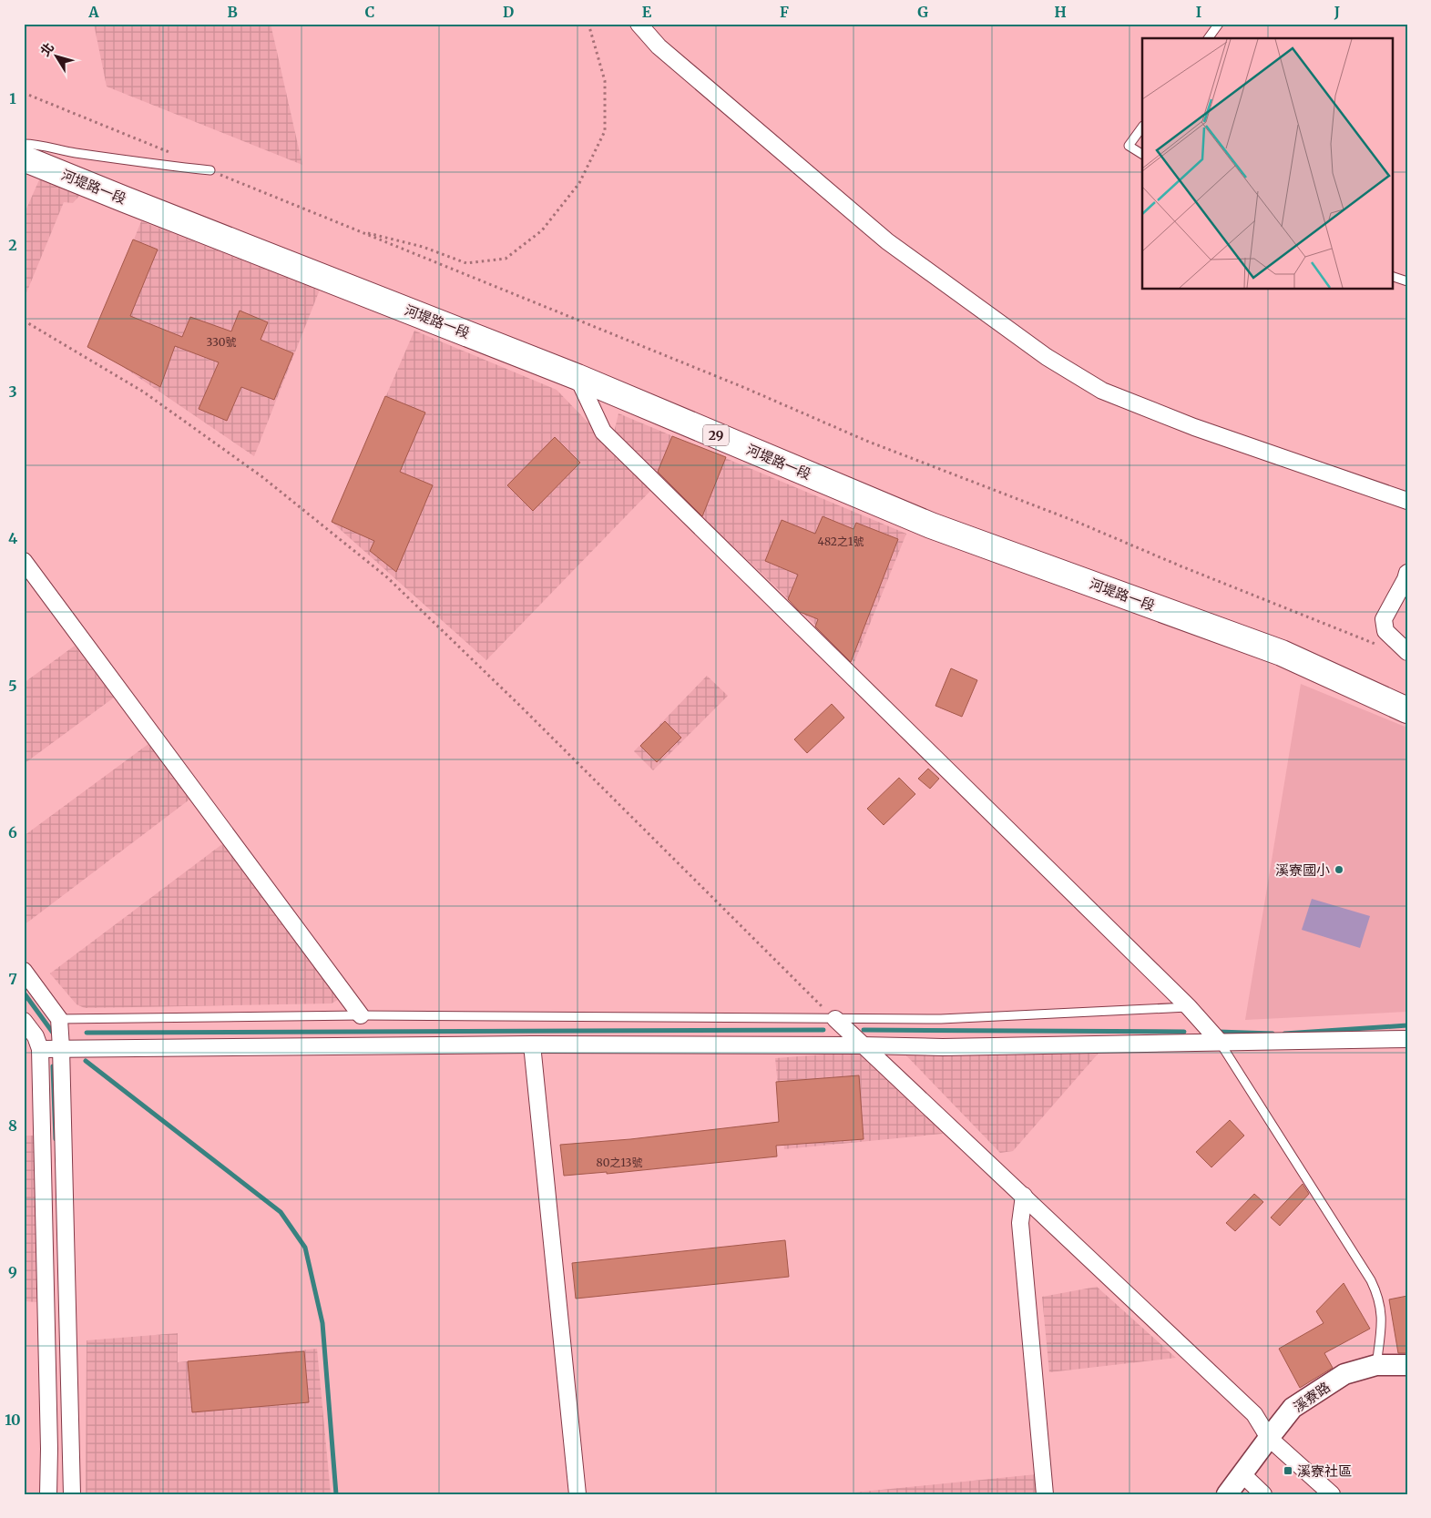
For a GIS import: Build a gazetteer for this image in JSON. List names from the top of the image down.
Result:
{
  "streets": {
    "main road": ["河堤路一段", "29"],
    "street": ["溪寮路"]
  },
  "places": {
    "other": ["溪寮國小"],
    "transit": ["溪寮社區"]
  },
  "house_numbers": ["330號", "482之1號", "80之13號"],
  "north": "top left",
  "grid": {
    "columns": [
      "A",
      "B",
      "C",
      "D",
      "E",
      "F",
      "G",
      "H",
      "I",
      "J"
    ],
    "rows": [
      "1",
      "2",
      "3",
      "4",
      "5",
      "6",
      "7",
      "8",
      "9",
      "10"
    ]
  }
}
